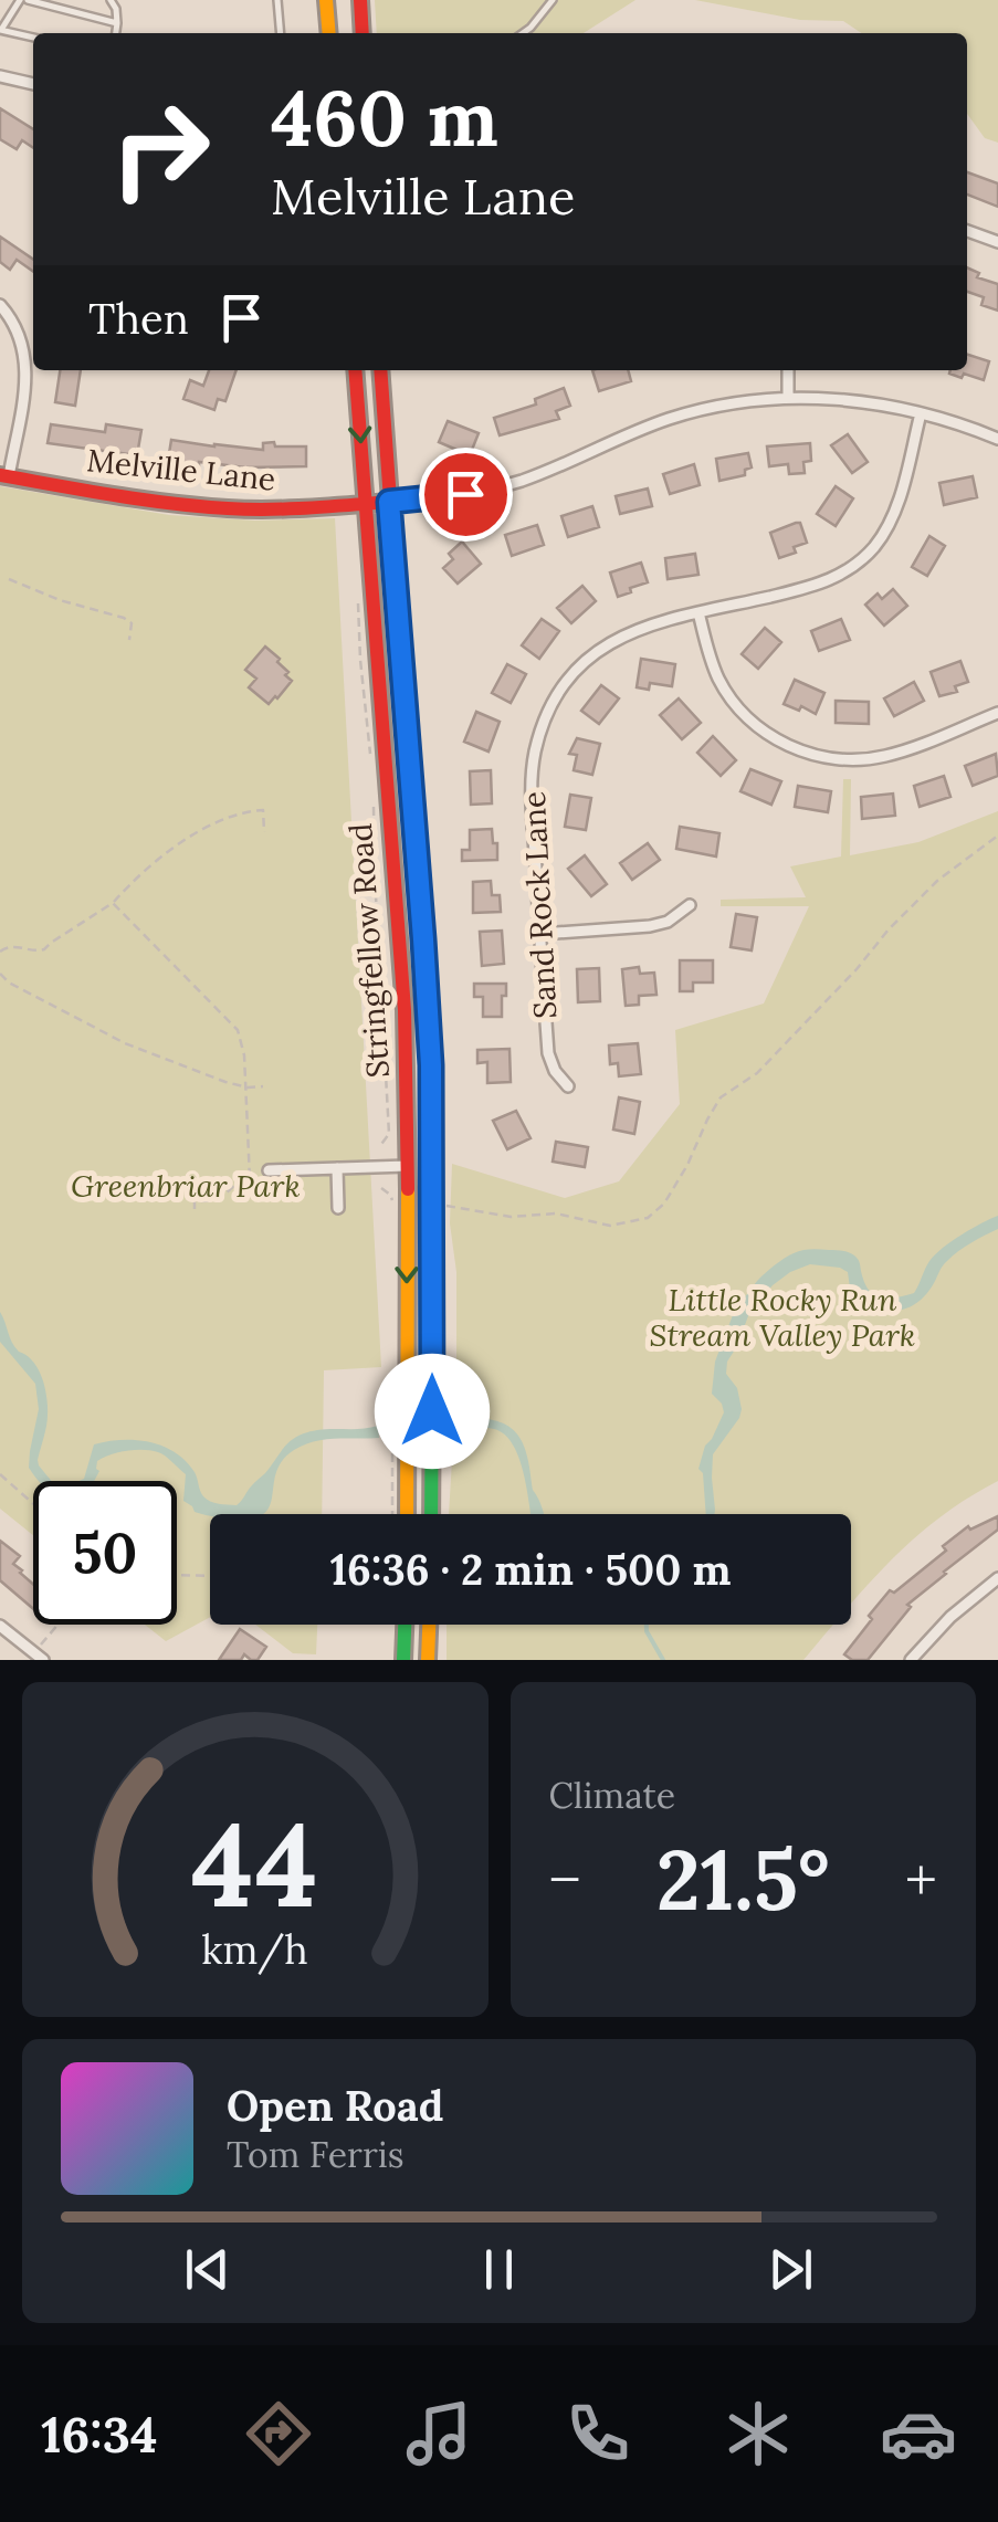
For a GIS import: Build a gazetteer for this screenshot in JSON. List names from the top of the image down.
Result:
{
  "streets": {
    "main road": ["Melville Lane", "Stringfellow Road"],
    "street": ["Sand Rock Lane"]
  },
  "crossings": [
    ["Melville Lane", "Sand Rock Lane"],
    ["Melville Lane", "Stringfellow Road"]
  ],
  "parks": ["Greenbriar Park", "Little Rocky Run Stream Valley Park"],
  "page": {
    "turn": ["460 m", "Melville Lane"],
    "then": "Then",
    "limit": "50",
    "trip": "16:36 · 2 min · 500 m",
    "tile": "Climate",
    "heat": ["−", "21.5°", "+"],
    "song": ["Open Road", "Tom Ferris"],
    "tabs": "16:34",
    "gauge": ["44", "km/h"]
  }
}
